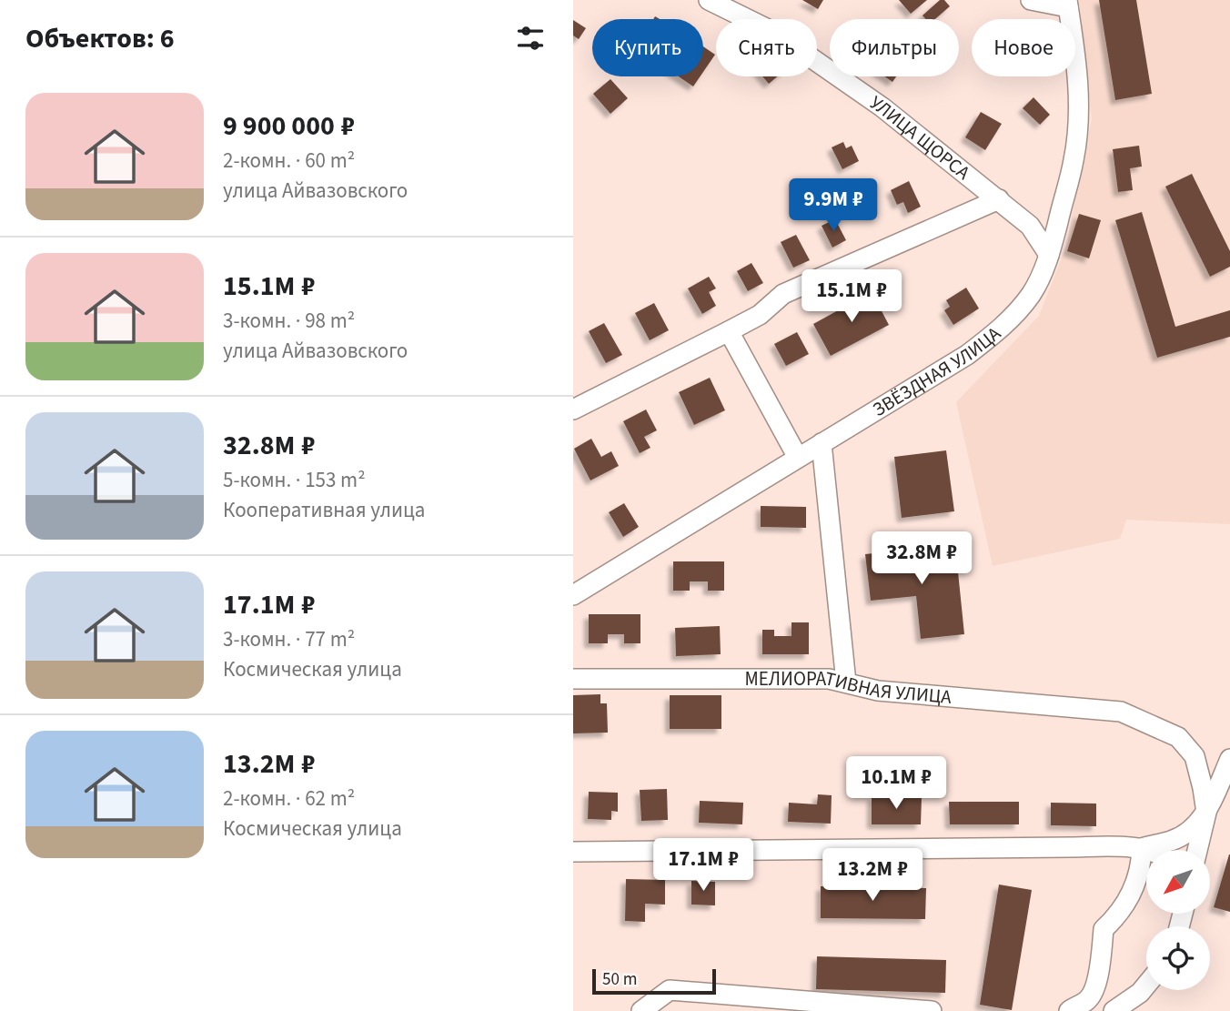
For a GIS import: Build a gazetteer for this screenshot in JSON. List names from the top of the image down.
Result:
{
  "streets": {
    "street": ["УЛИЦА ЩОРСА", "ЗВЁЗДНАЯ УЛИЦА", "МЕЛИОРАТИВНАЯ УЛИЦА"]
  },
  "crossings": [
    ["УЛИЦА ЩОРСА", "ЗВЁЗДНАЯ УЛИЦА"]
  ],
  "scale_bar": "50 m",
  "north": "bottom left",
  "page": {
    "heading": "Объектов: 6",
    "chip": [
      "Купить",
      "Снять",
      "Фильтры",
      "Новое"
    ],
    "list": [
      {
        "name": "9 900 000 ₽",
        "note": "2-комн. · 60 m² · улица Айвазовского"
      },
      {
        "name": "15.1M ₽",
        "note": "3-комн. · 98 m² · улица Айвазовского"
      },
      {
        "name": "32.8M ₽",
        "note": "5-комн. · 153 m² · Кооперативная улица"
      },
      {
        "name": "17.1M ₽",
        "note": "3-комн. · 77 m² · Космическая улица"
      },
      {
        "name": "13.2M ₽",
        "note": "2-комн. · 62 m² · Космическая улица"
      }
    ],
    "price": [
      "9.9M ₽",
      "15.1M ₽",
      "32.8M ₽",
      "10.1M ₽",
      "17.1M ₽",
      "13.2M ₽"
    ],
    "scale": "50 m"
  }
}
